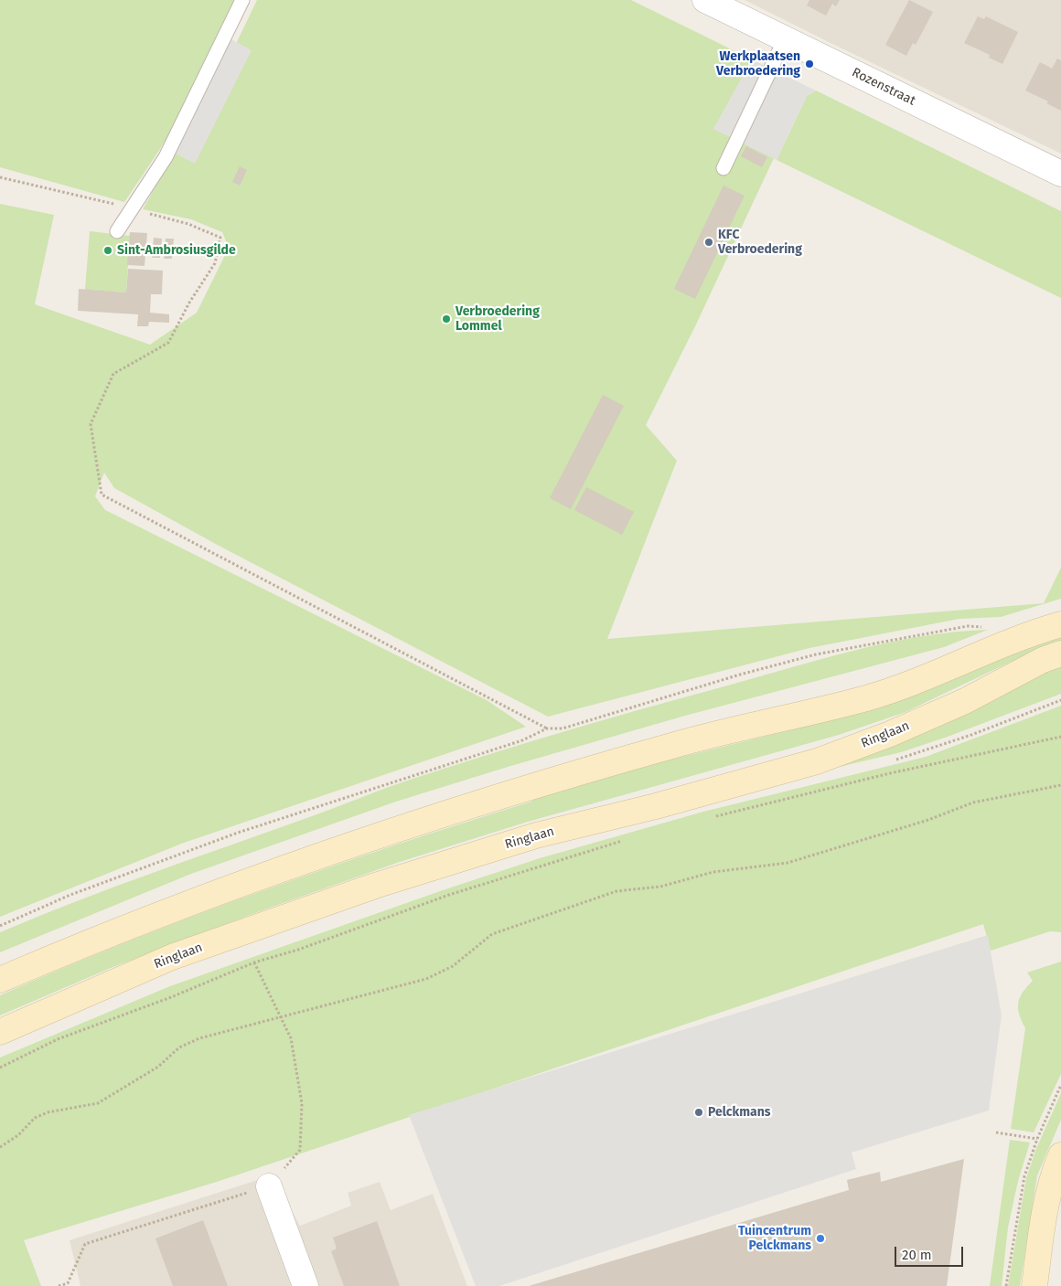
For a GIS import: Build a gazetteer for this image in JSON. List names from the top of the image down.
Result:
{
  "streets": {
    "main road": ["Ringlaan"],
    "street": ["Rozenstraat"]
  },
  "places": [
    "Werkplaatsen Verbroedering",
    "KFC Verbroedering",
    "Sint-Ambrosiusgilde",
    "Verbroedering Lommel",
    "Pelckmans",
    "Tuincentrum Pelckmans"
  ],
  "scale_bar": "20 m"
}
